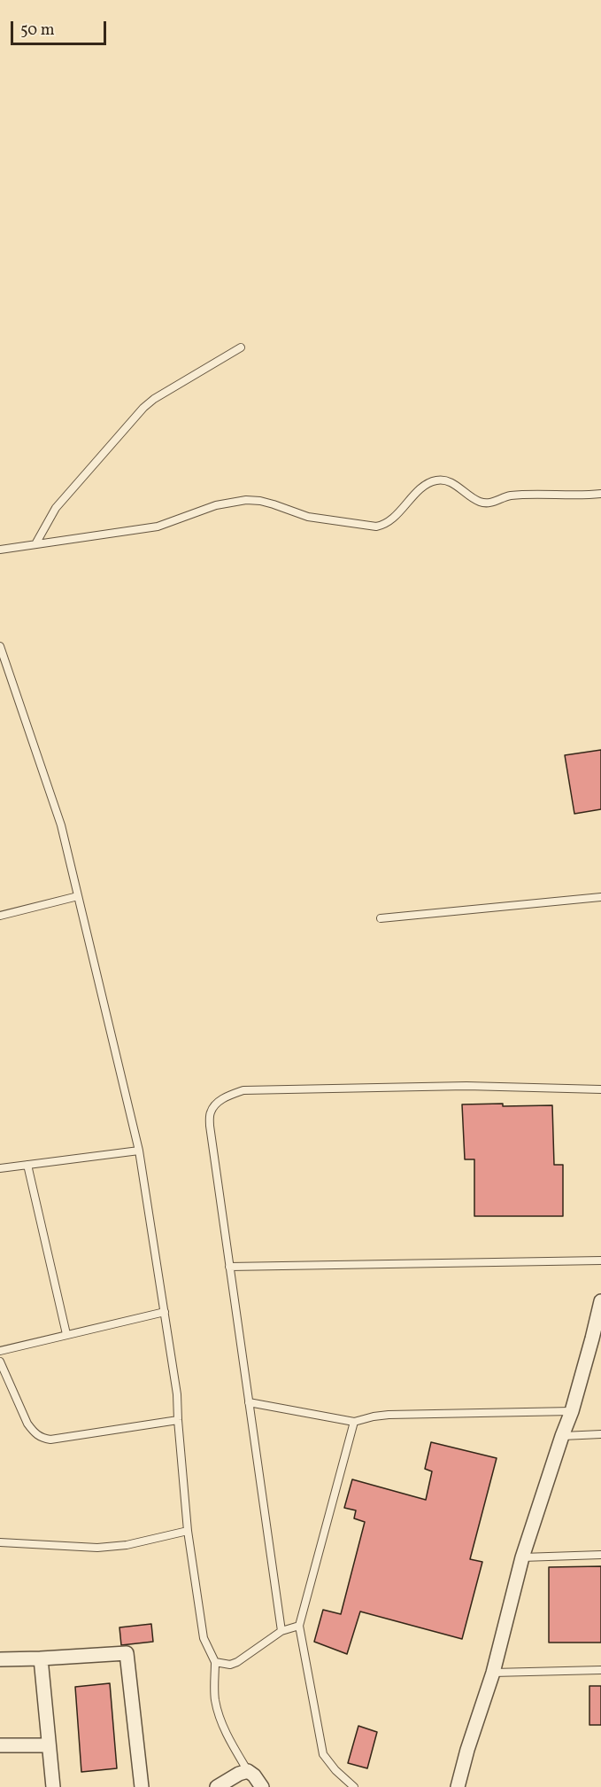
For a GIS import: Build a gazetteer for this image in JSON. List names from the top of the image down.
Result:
{
  "scale_bar": "50 m"
}
